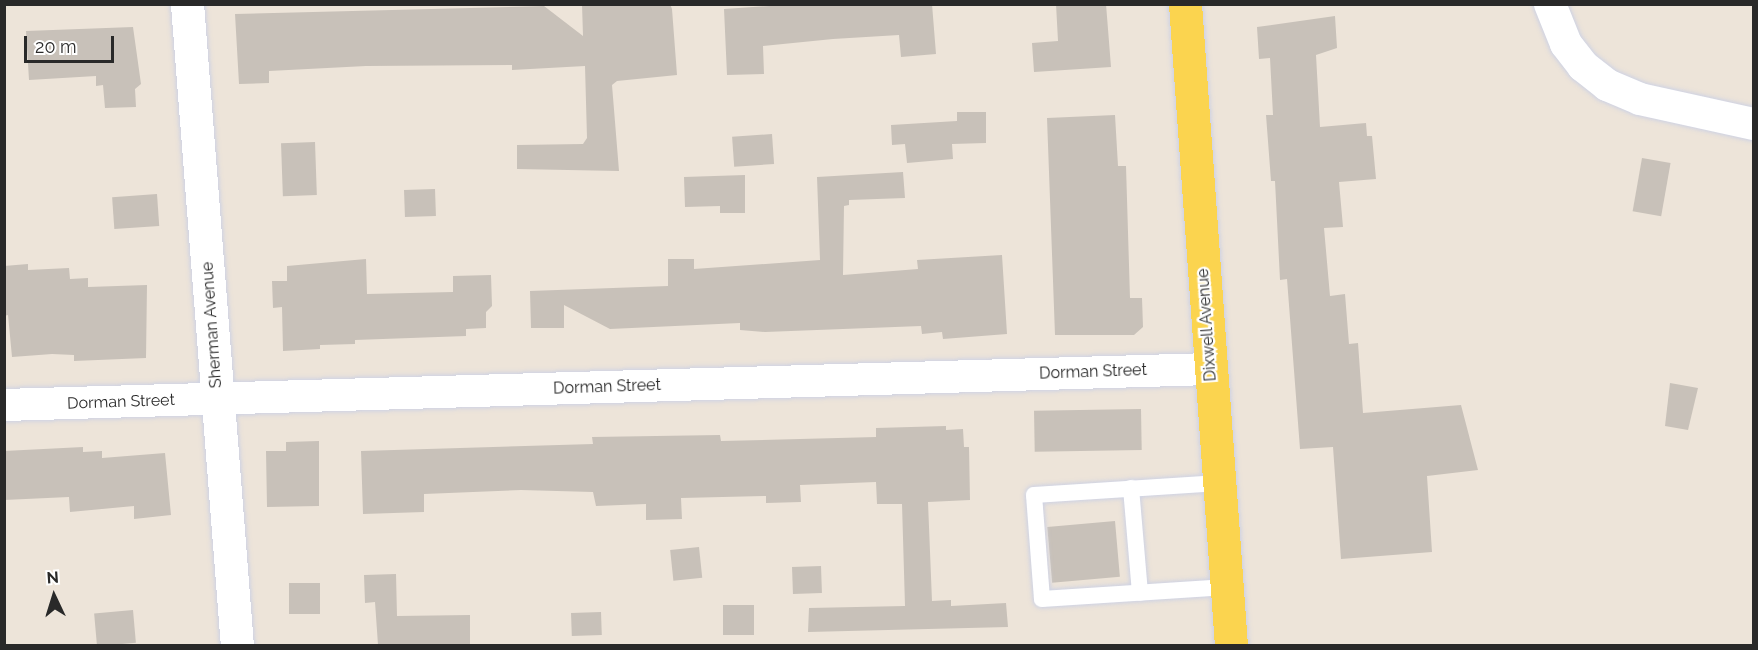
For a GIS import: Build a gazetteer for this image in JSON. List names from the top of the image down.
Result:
{
  "streets": {
    "main road": ["Sherman Avenue", "Dixwell Avenue"],
    "street": ["Dorman Street"]
  },
  "crossings": [
    ["Sherman Avenue", "Dorman Street"],
    ["Dixwell Avenue", "Dorman Street"]
  ],
  "scale_bar": "20 m",
  "north": "top"
}
